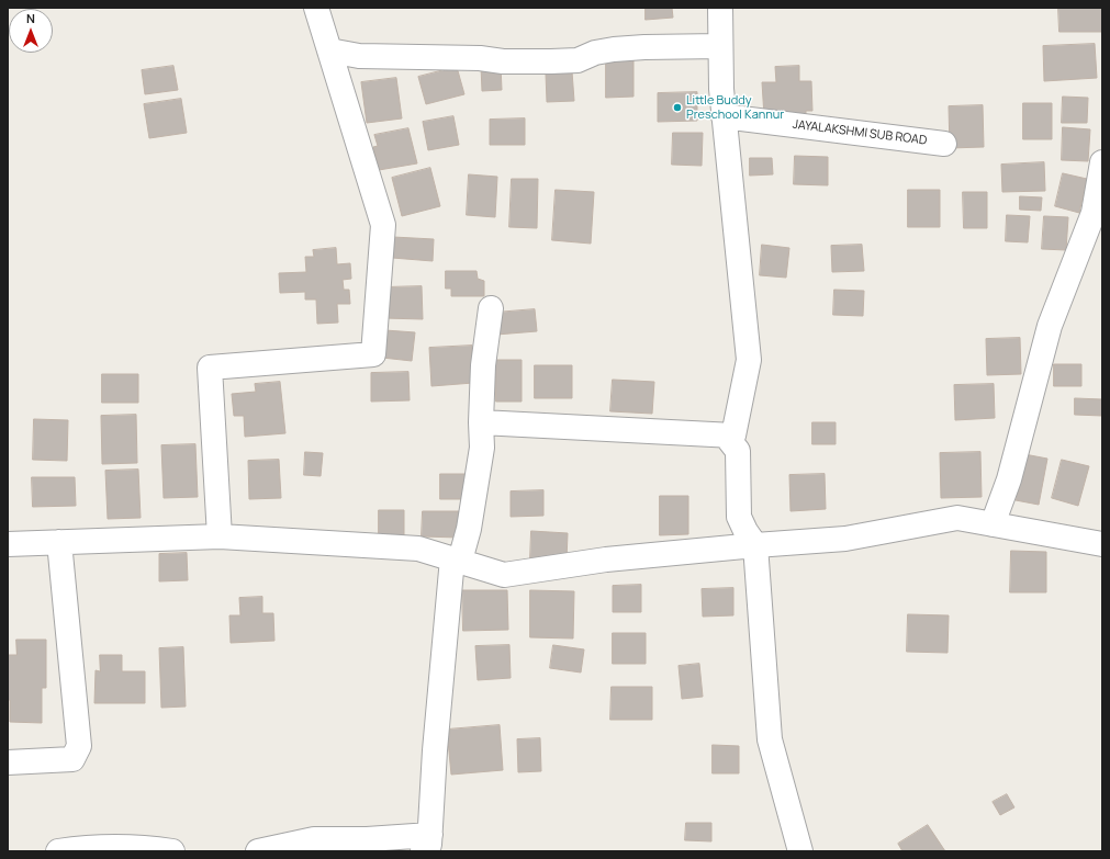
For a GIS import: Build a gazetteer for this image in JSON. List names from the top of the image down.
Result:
{
  "streets": {
    "street": ["JAYALAKSHMI SUB ROAD"]
  },
  "places": ["Little Buddy Preschool Kannur"],
  "north": "top"
}
